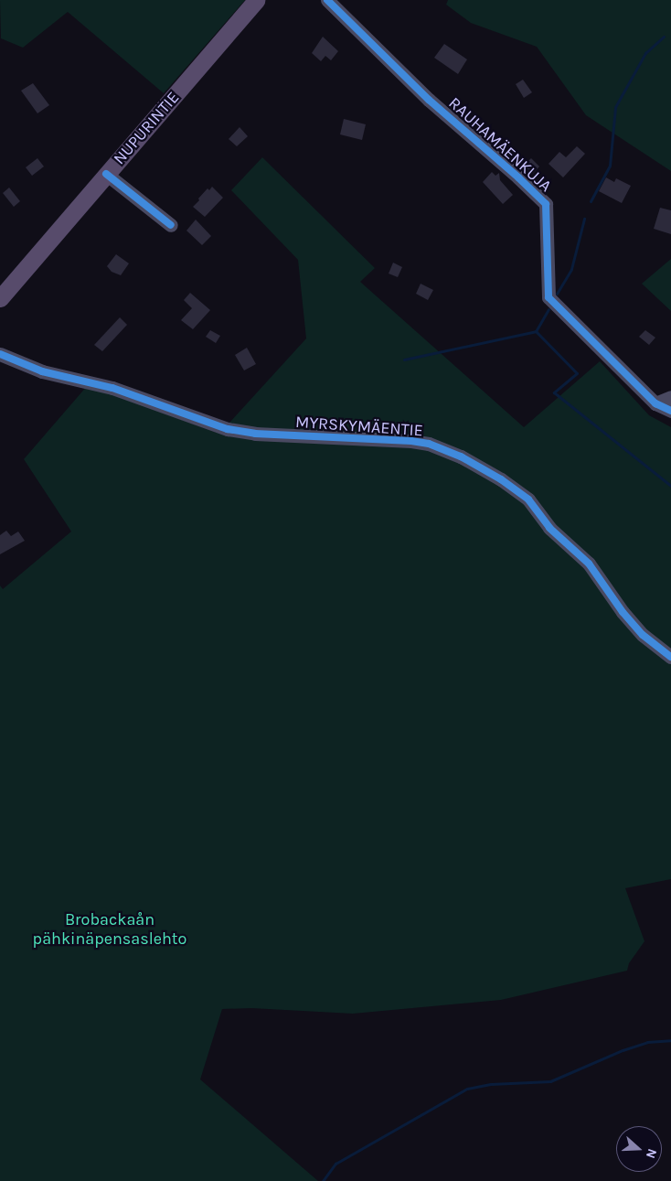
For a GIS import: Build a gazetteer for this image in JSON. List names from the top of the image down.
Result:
{
  "streets": {
    "main road": ["NUPURINTIE"],
    "street": ["RAUHAMÄENKUJA", "MYRSKYMÄENTIE"]
  },
  "parks": ["Brobackaån pähkinäpensaslehto"],
  "north": "right"
}
